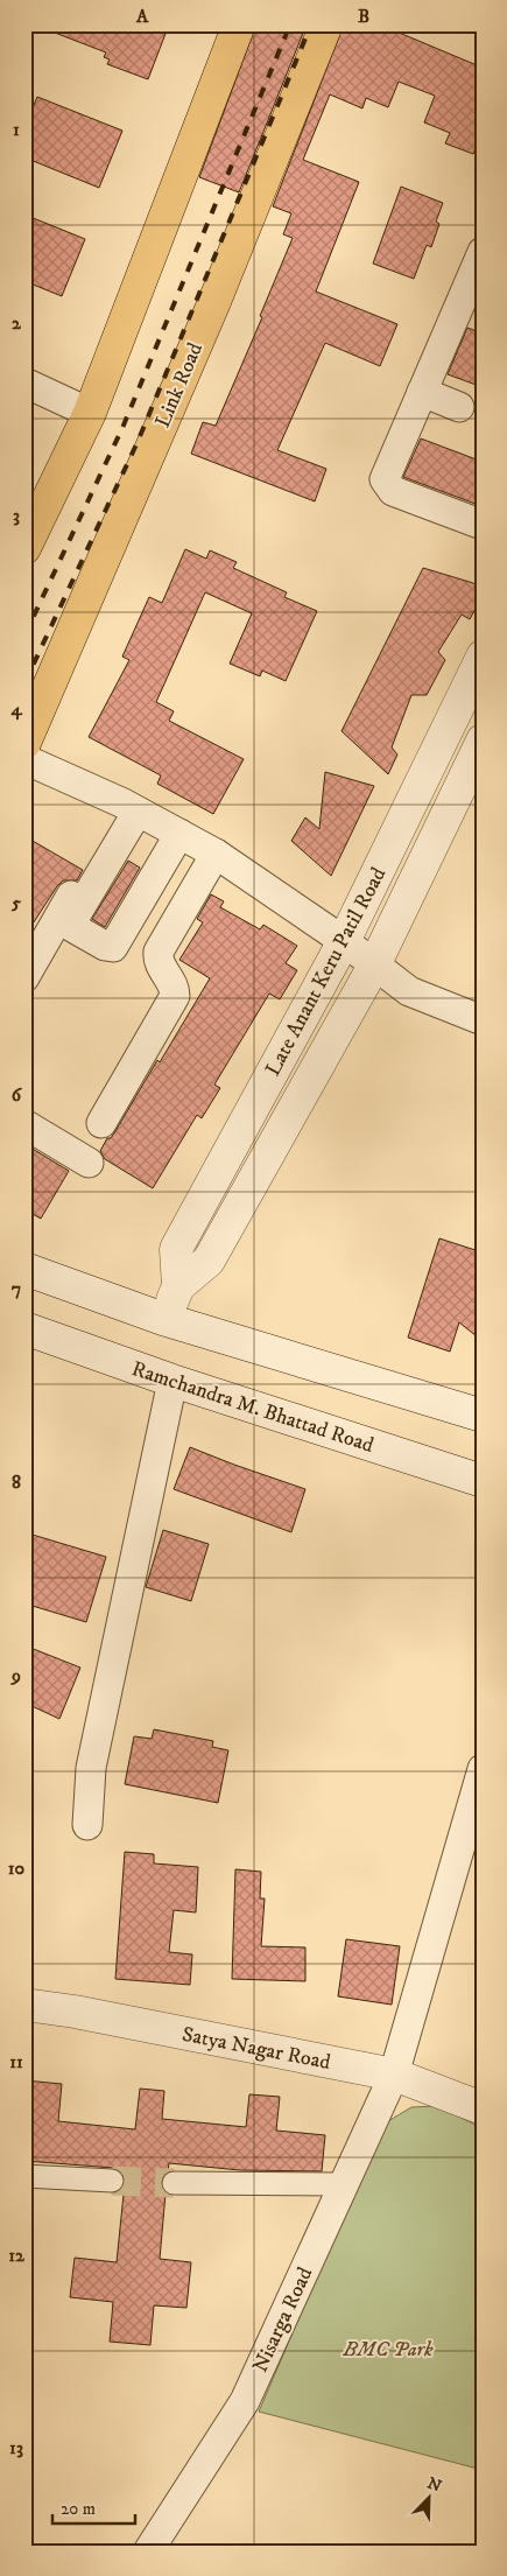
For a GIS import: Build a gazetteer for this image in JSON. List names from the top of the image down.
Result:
{
  "streets": {
    "main road": ["Link Road"],
    "street": [
      "Late Anant Keru Patil Road",
      "Ramchandra M. Bhattad Road",
      "Satya Nagar Road",
      "Nisarga Road"
    ]
  },
  "crossings": [
    ["Satya Nagar Road", "Nisarga Road"]
  ],
  "parks": ["BMC Park"],
  "scale_bar": "20 m",
  "north": "top right",
  "grid": {
    "columns": ["A", "B"],
    "rows": [
      "1",
      "2",
      "3",
      "4",
      "5",
      "6",
      "7",
      "8",
      "9",
      "10",
      "11",
      "12",
      "13"
    ]
  }
}
